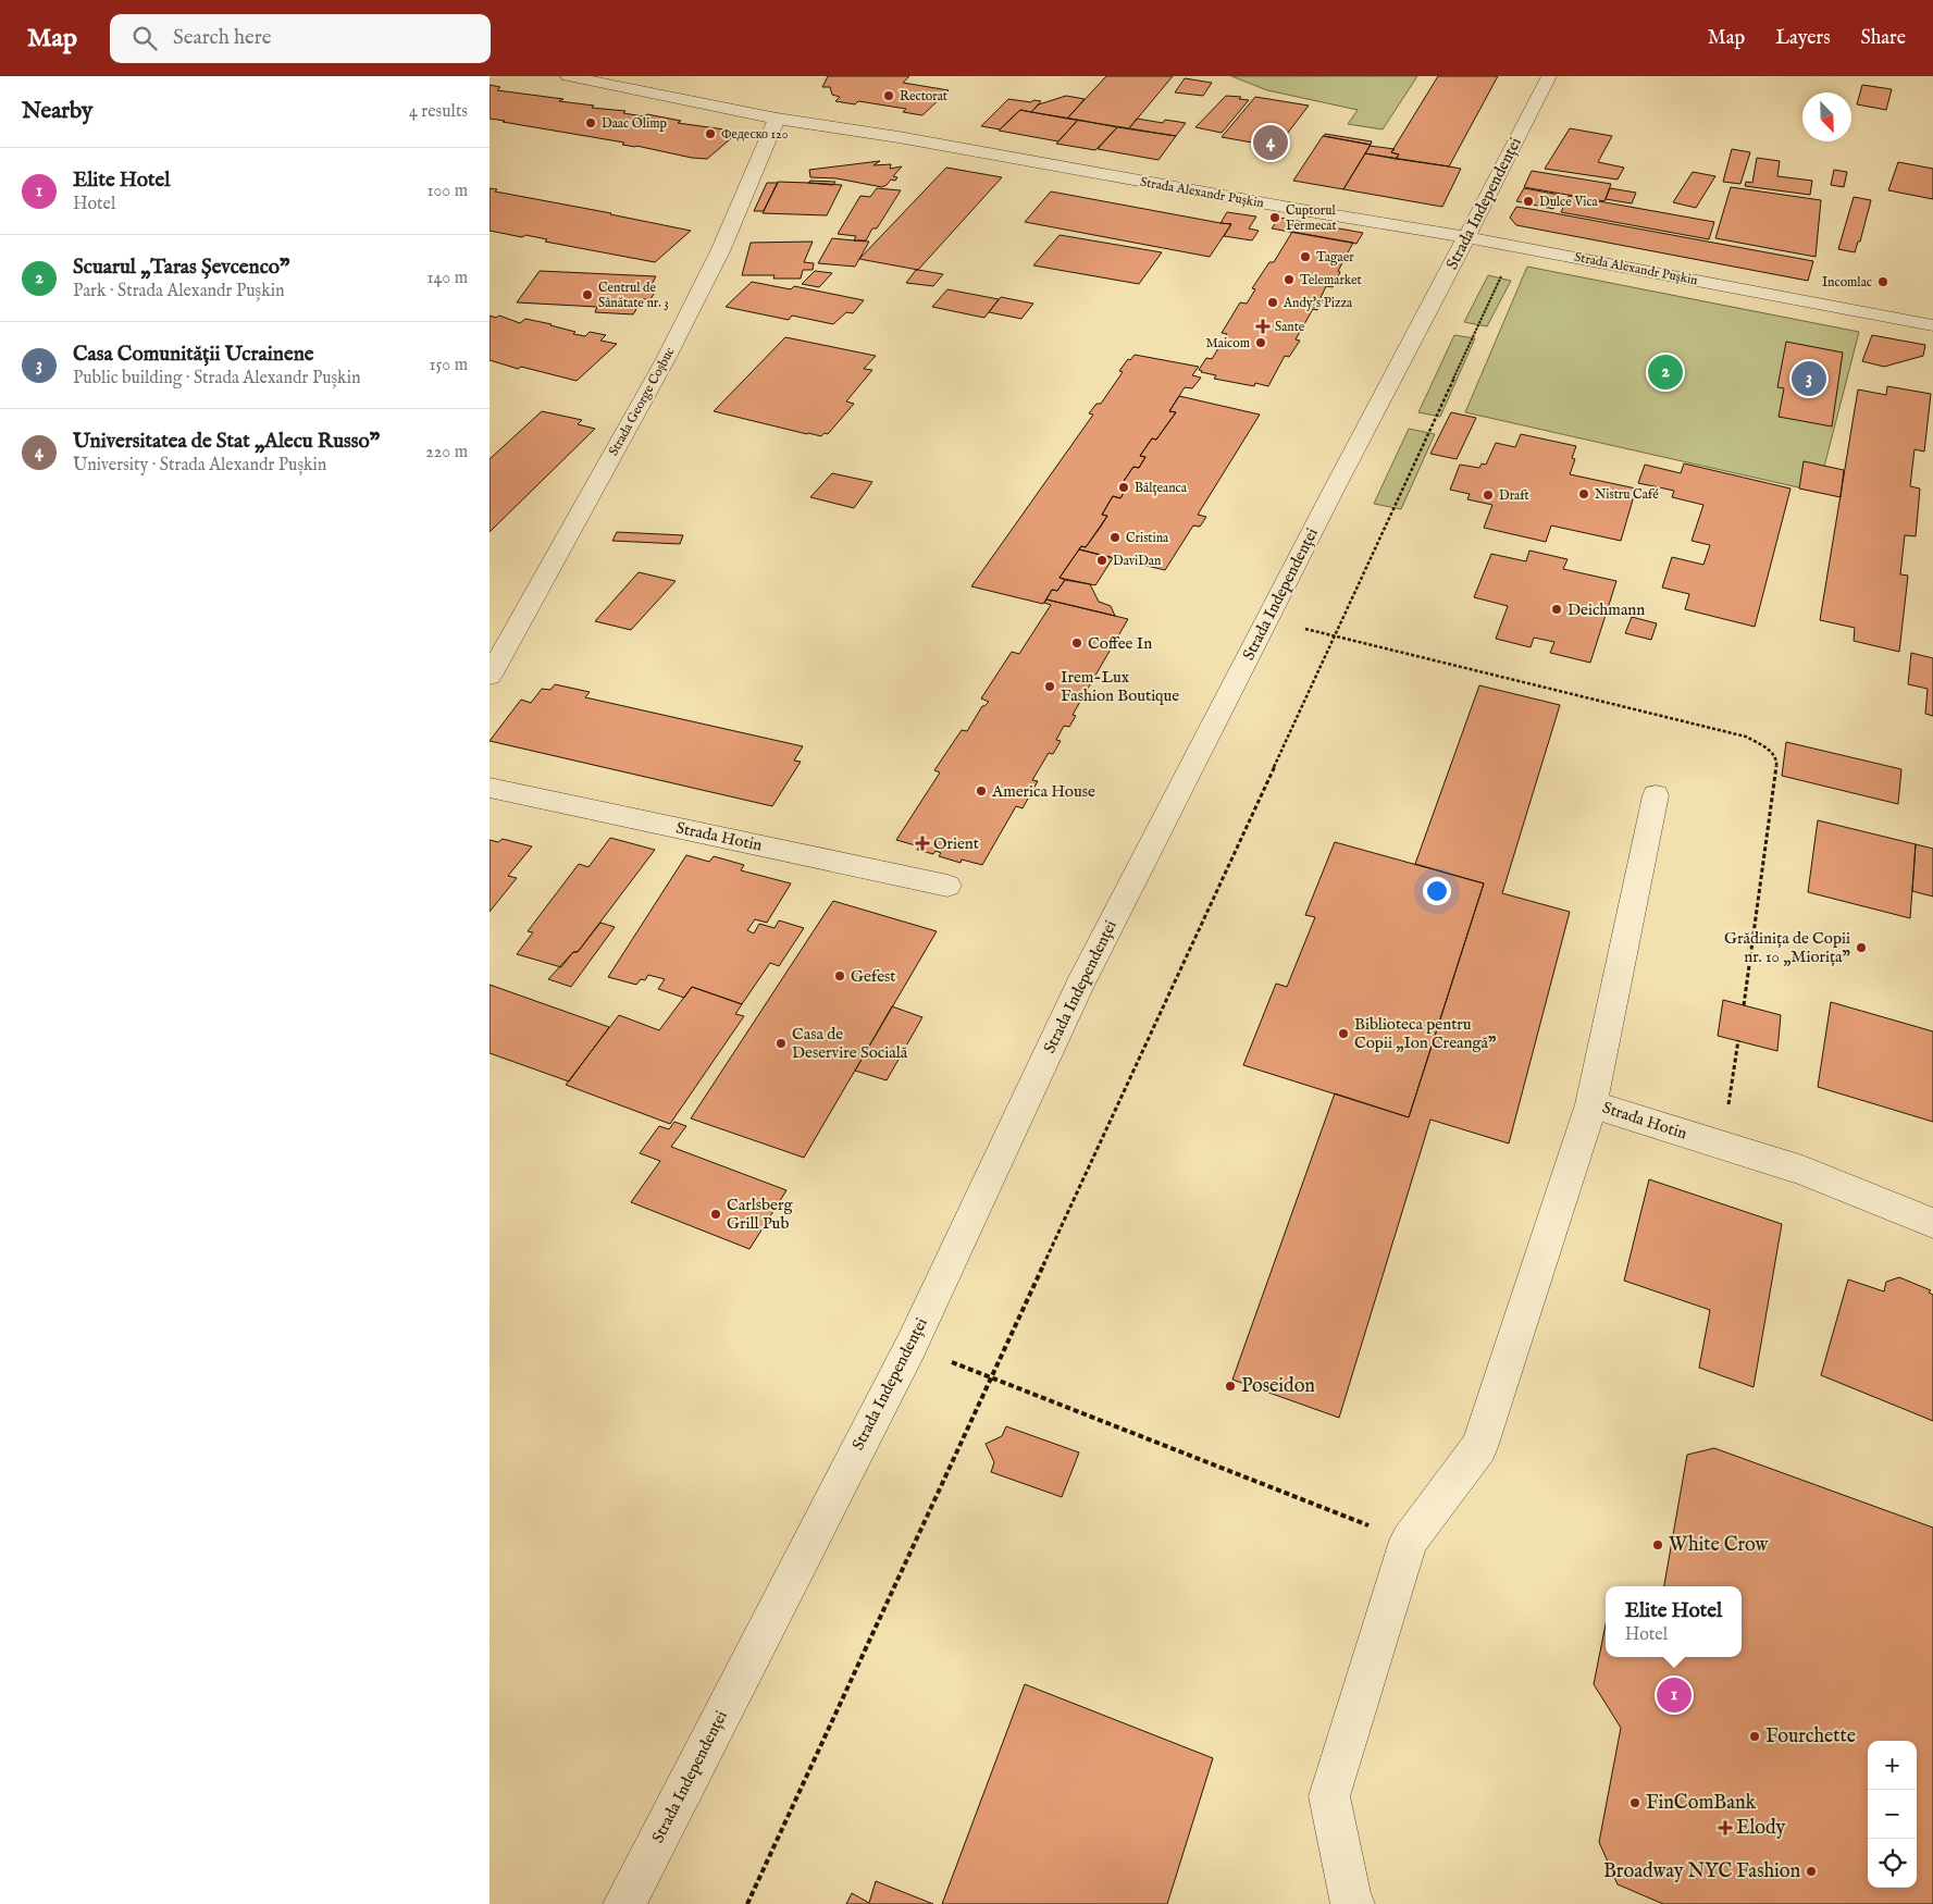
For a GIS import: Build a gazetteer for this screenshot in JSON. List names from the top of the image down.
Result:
{
  "streets": {
    "street": [
      "Strada Alexandr Pușkin",
      "Strada Independenței",
      "Strada George Coșbuc",
      "Strada Hotin"
    ]
  },
  "crossings": [
    ["Strada Alexandr Pușkin", "Strada Independenței"],
    ["Strada Alexandr Pușkin", "Strada George Coșbuc"]
  ],
  "places": {
    "other": [
      "Rectorat",
      "Daac Olimp",
      "Федеско 120",
      "Dulce Vica",
      "Cuptorul Fermecat",
      "Tagaer",
      "Telemarket",
      "Incomlac",
      "Centrul de Sănătate nr. 3",
      "Andy's Pizza",
      "Maicom",
      "Bălțeanca",
      "Nistru Café",
      "Draft",
      "Cristina",
      "DaviDan",
      "Deichmann",
      "Coffee In",
      "Irem-Lux Fashion Boutique",
      "America House",
      "Grădinița de Copii nr. 10 „Miorița”",
      "Gefest",
      "Biblioteca pentru Copii „Ion Creangă”",
      "Casa de Deservire Socială",
      "Carlsberg Grill Pub",
      "Poseidon",
      "White Crow",
      "Fourchette",
      "FinComBank",
      "Broadway NYC Fashion"
    ],
    "health": ["Sante", "Orient", "Elody"]
  },
  "north": "bottom right",
  "page": {
    "header": "Map",
    "search": "Search here",
    "nav": ["Map", "Layers", "Share"],
    "heading": ["Nearby", "4 results"],
    "pins": [
      "4",
      "2",
      "3",
      "1"
    ],
    "list": [
      {
        "mark": "1",
        "name": "Elite Hotel",
        "note": "Hotel",
        "value": "100 m"
      },
      {
        "mark": "2",
        "name": "Scuarul „Taras Șevcenco”",
        "note": "Park · Strada Alexandr Pușkin",
        "value": "140 m"
      },
      {
        "mark": "3",
        "name": "Casa Comunității Ucrainene",
        "note": "Public building · Strada Alexandr Pușkin",
        "value": "150 m"
      },
      {
        "mark": "4",
        "name": "Universitatea de Stat „Alecu Russo”",
        "note": "University · Strada Alexandr Pușkin",
        "value": "220 m"
      }
    ],
    "popup": ["Elite Hotel", "Hotel"],
    "map_buttons": ["+", "−"]
  }
}
